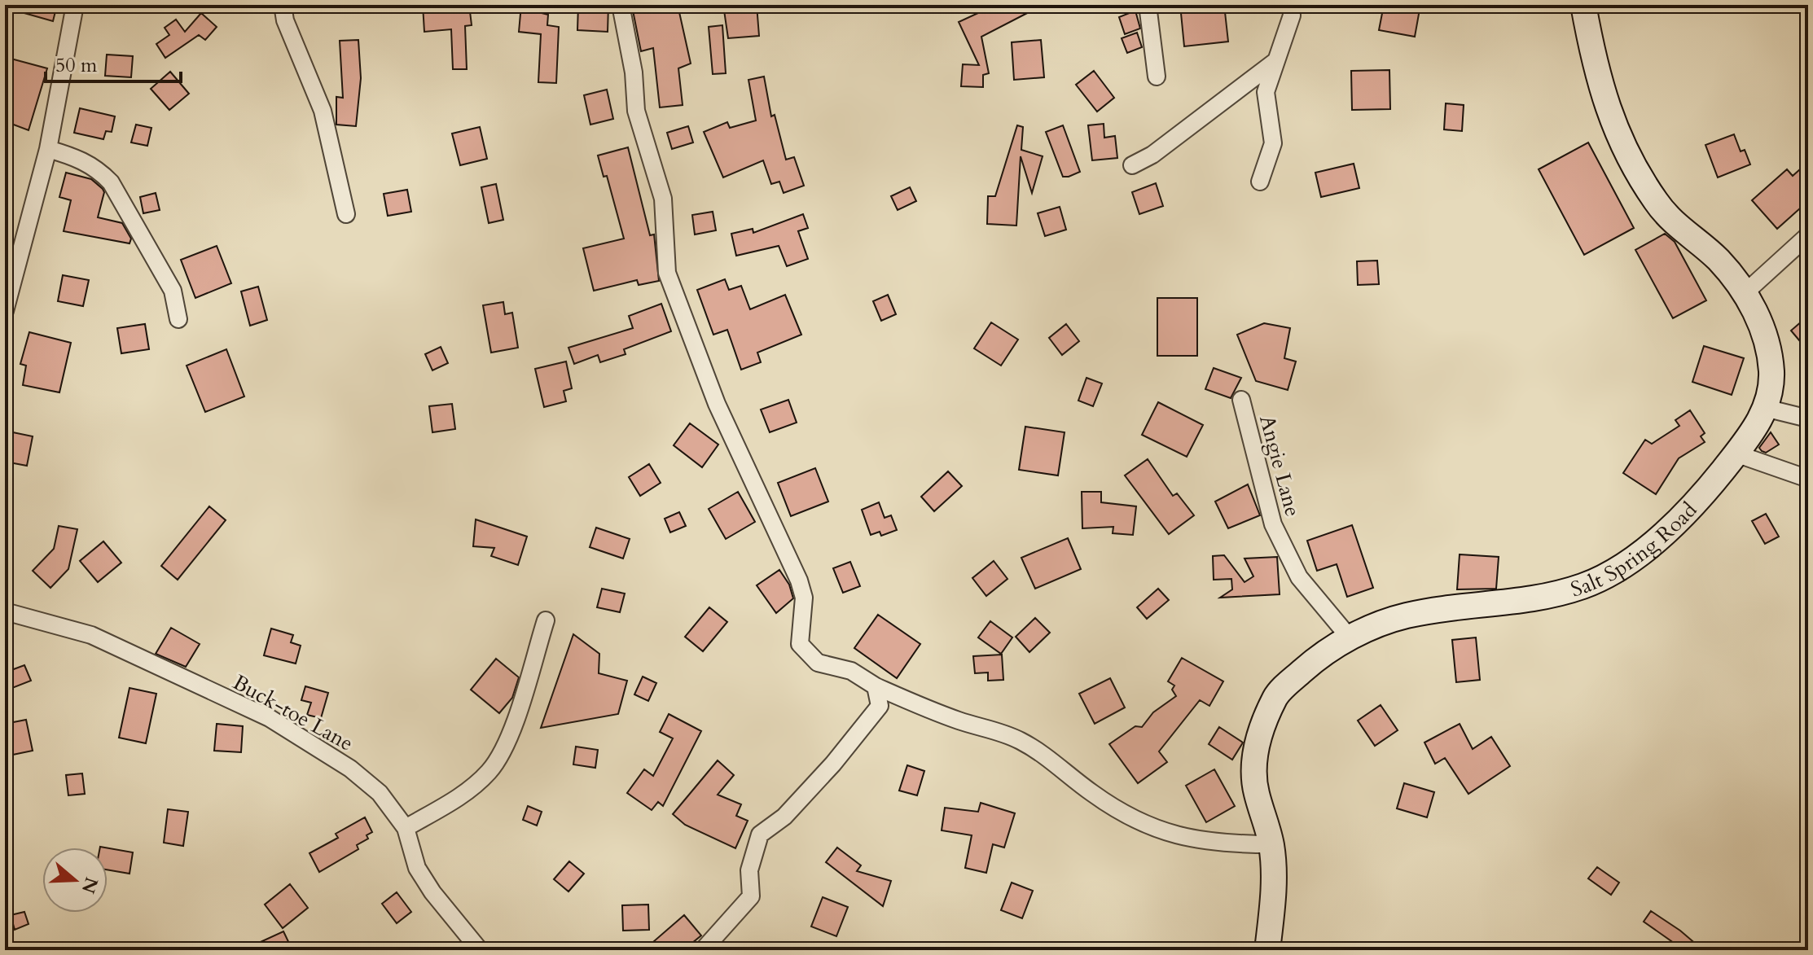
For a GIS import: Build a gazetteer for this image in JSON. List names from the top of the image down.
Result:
{
  "streets": {
    "street": ["Angie Lane", "Salt Spring Road", "Buck-toe Lane"]
  },
  "crossings": [
    ["Angie Lane", "Salt Spring Road"]
  ],
  "scale_bar": "50 m",
  "north": "right"
}
